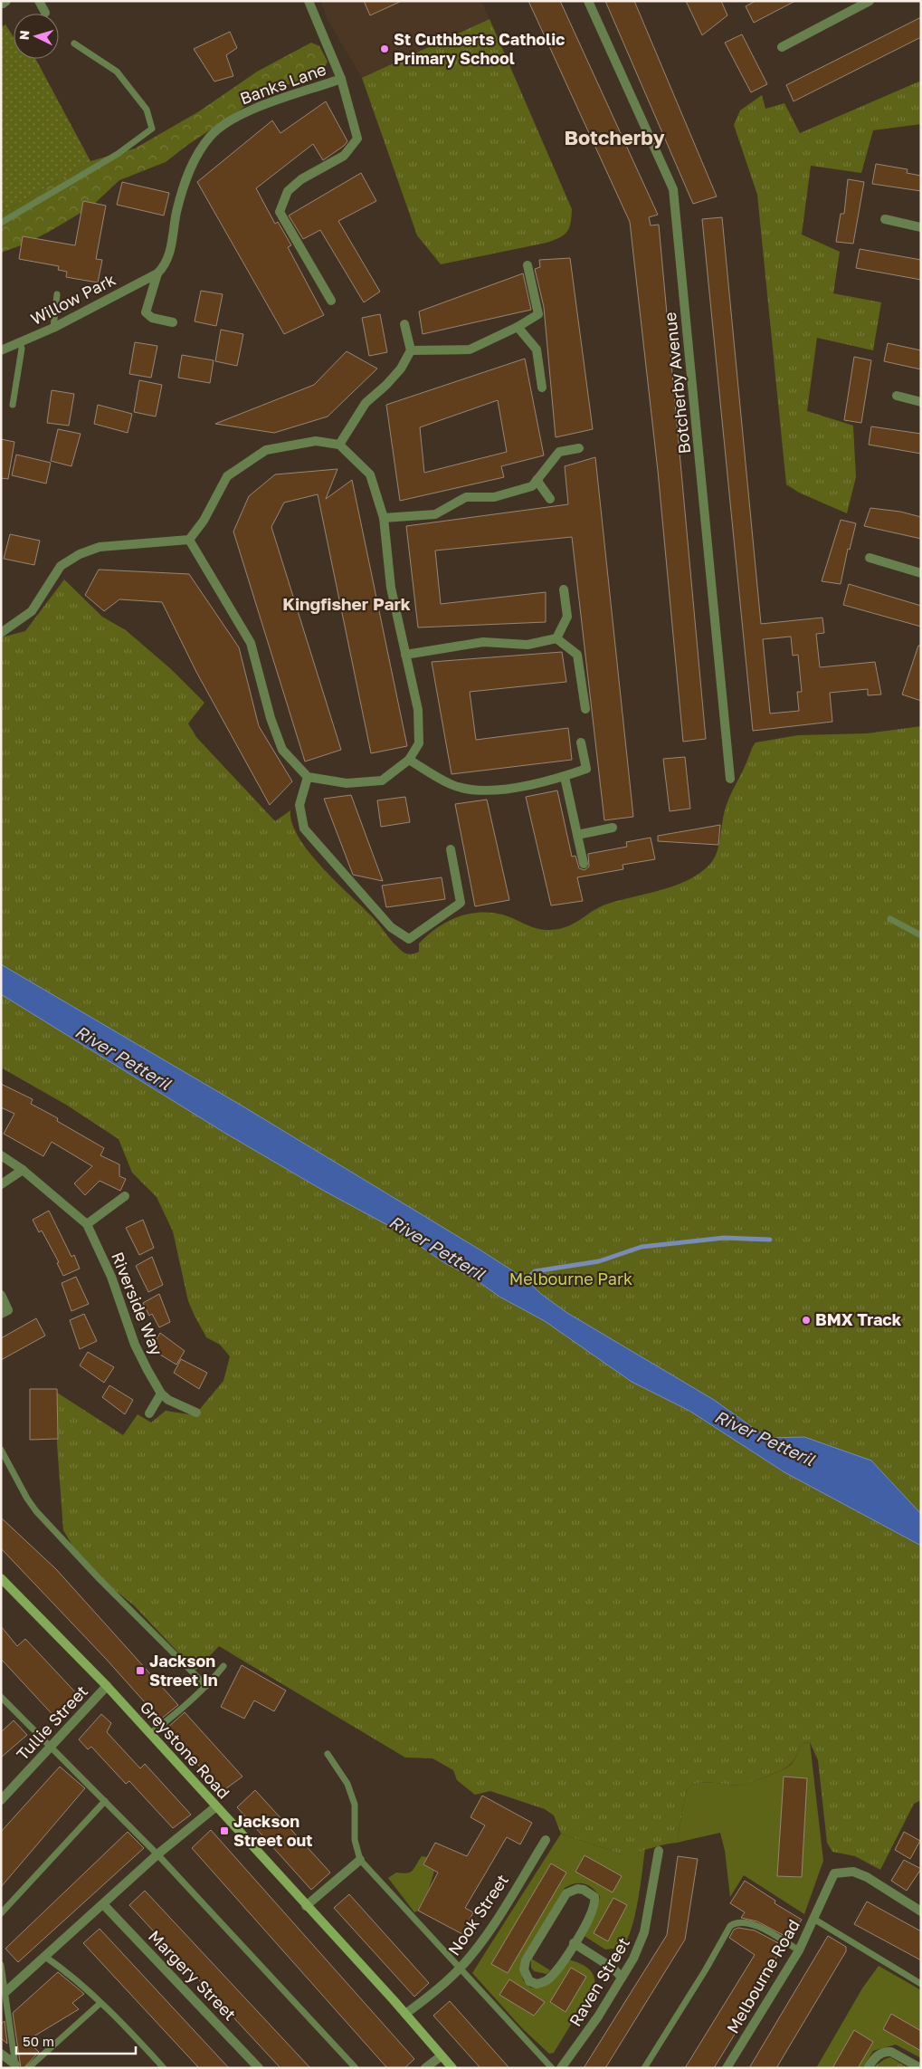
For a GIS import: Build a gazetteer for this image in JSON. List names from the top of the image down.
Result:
{
  "streets": {
    "street": [
      "Banks Lane",
      "Willow Park",
      "Botcherby Avenue",
      "Riverside Way",
      "Tullie Street",
      "Greystone Road",
      "Nook Street",
      "Margery Street",
      "Melbourne Road",
      "Raven Street"
    ]
  },
  "crossings": [
    ["Banks Lane", "Willow Park"],
    ["Tullie Street", "Greystone Road"],
    ["Greystone Road", "Nook Street"]
  ],
  "districts": ["Botcherby", "Kingfisher Park"],
  "water": ["River Petteril"],
  "parks": ["Melbourne Park"],
  "places": {
    "other": ["St Cuthberts Catholic Primary School", "BMX Track"],
    "transit": ["Jackson Street In", "Jackson Street out"]
  },
  "scale_bar": "50 m",
  "north": "left"
}
